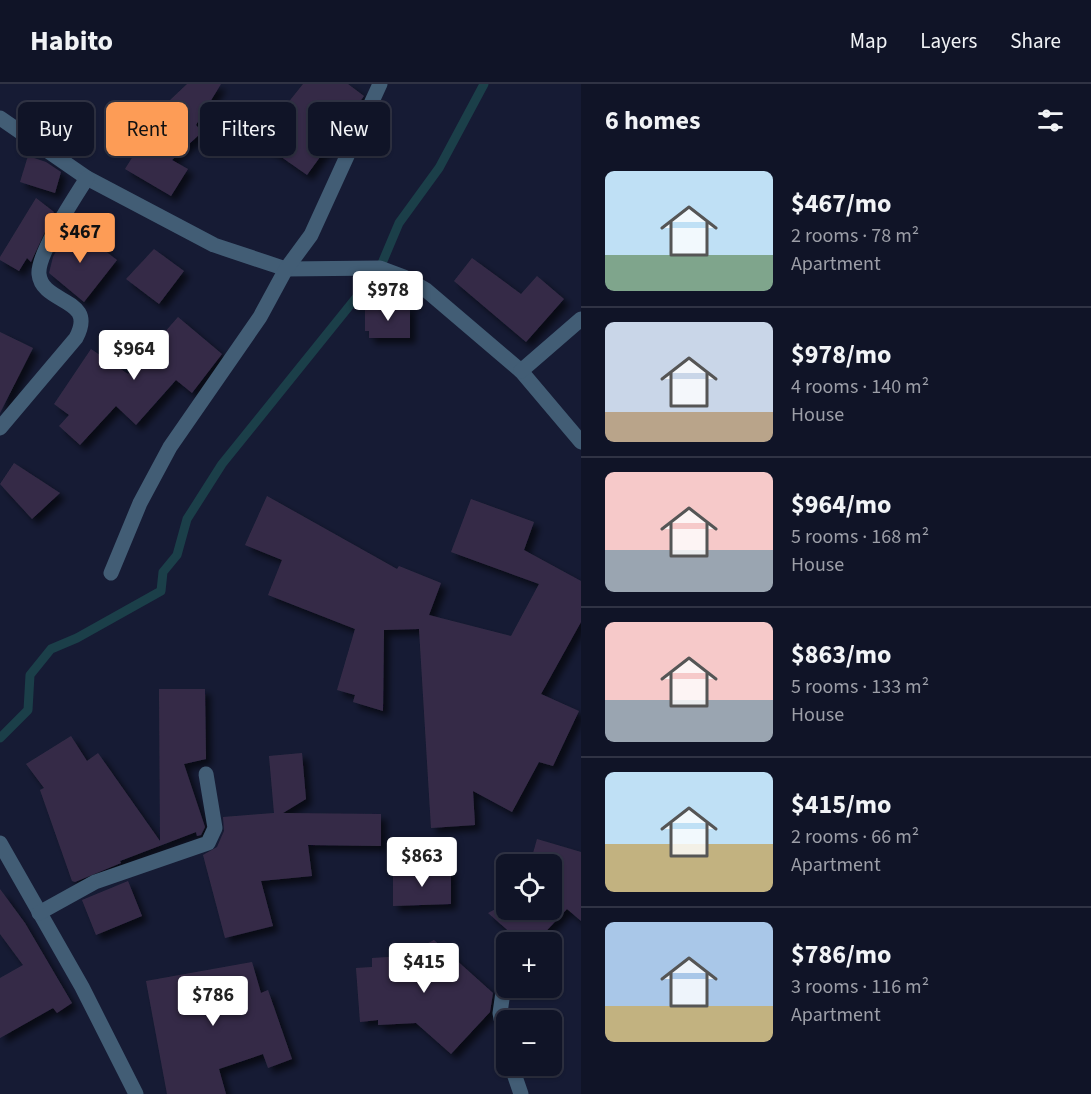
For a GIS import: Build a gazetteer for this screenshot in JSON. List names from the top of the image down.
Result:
{
  "page": {
    "header": "Habito",
    "nav": ["Map", "Layers", "Share"],
    "heading": "6 homes",
    "chip": [
      "Buy",
      "Rent",
      "Filters",
      "New"
    ],
    "list": [
      {
        "name": "$467/mo",
        "note": "2 rooms · 78 m² · Apartment"
      },
      {
        "name": "$978/mo",
        "note": "4 rooms · 140 m² · House"
      },
      {
        "name": "$964/mo",
        "note": "5 rooms · 168 m² · House"
      },
      {
        "name": "$863/mo",
        "note": "5 rooms · 133 m² · House"
      },
      {
        "name": "$415/mo",
        "note": "2 rooms · 66 m² · Apartment"
      },
      {
        "name": "$786/mo",
        "note": "3 rooms · 116 m² · Apartment"
      }
    ],
    "price": [
      "$467",
      "$978",
      "$964",
      "$863",
      "$415",
      "$786"
    ],
    "map_buttons": ["+", "−"]
  }
}
